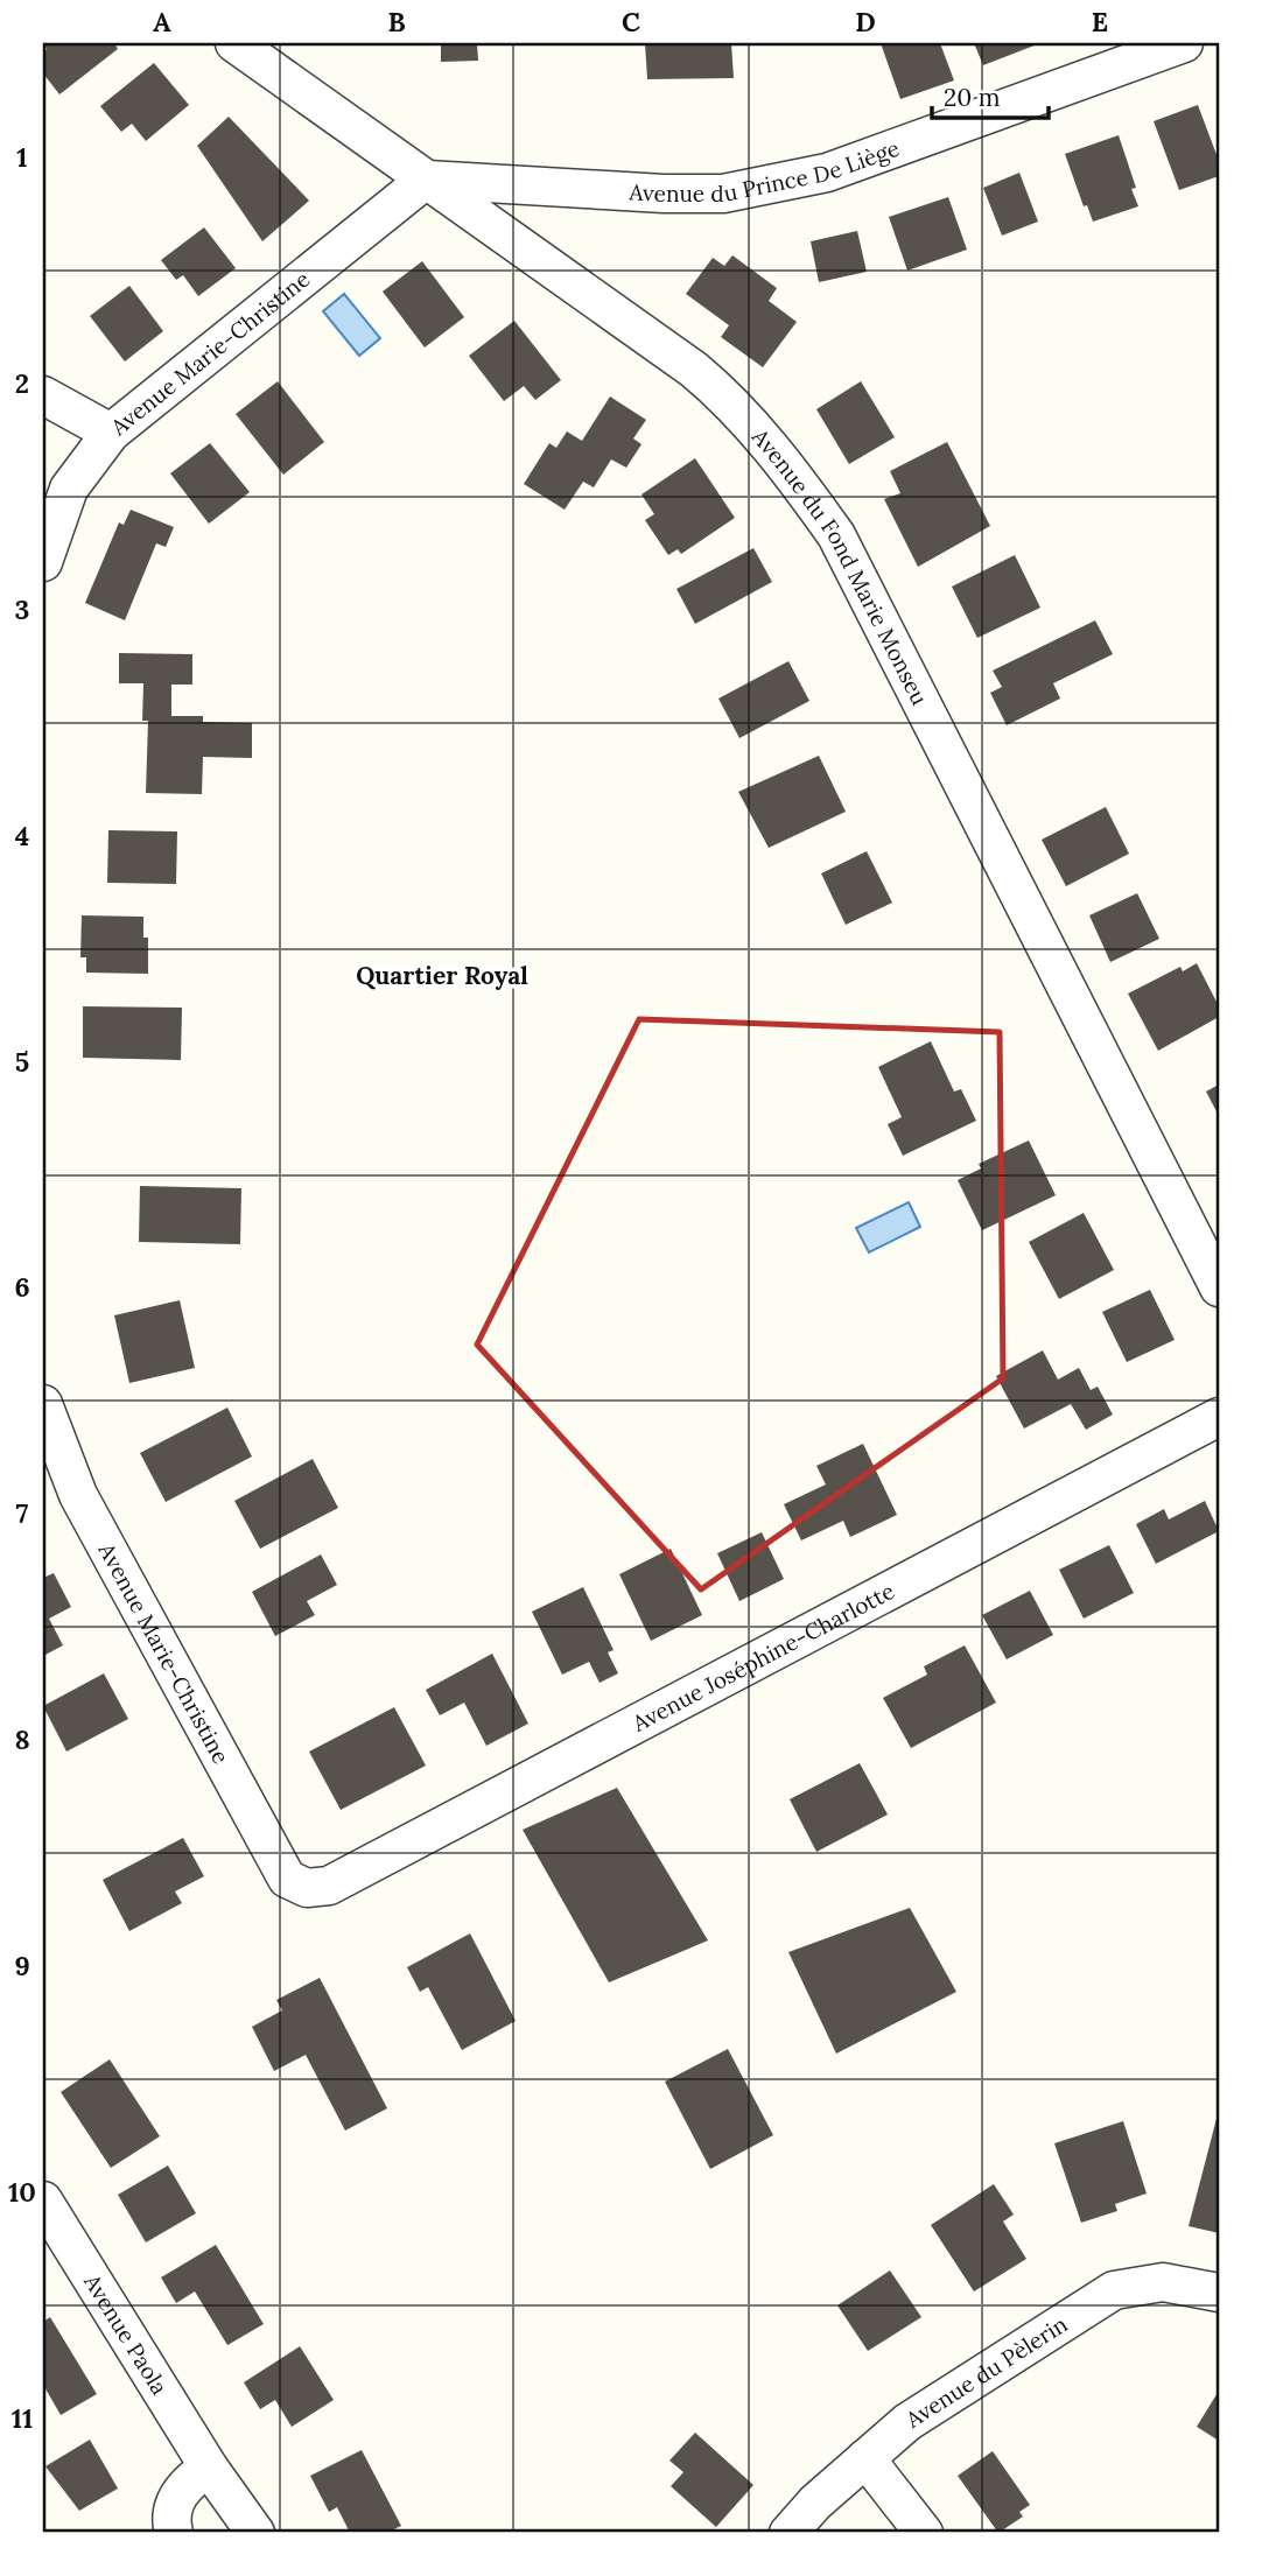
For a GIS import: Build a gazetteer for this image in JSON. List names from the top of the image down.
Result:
{
  "streets": {
    "street": [
      "Avenue du Prince De Liège",
      "Avenue Marie-Christine",
      "Avenue du Fond Marie Monseu",
      "Avenue Joséphine-Charlotte",
      "Avenue Paola",
      "Avenue du Pèlerin"
    ]
  },
  "crossings": [
    ["Avenue du Prince De Liège", "Avenue Marie-Christine"],
    ["Avenue du Prince De Liège", "Avenue du Fond Marie Monseu"],
    ["Avenue Marie-Christine", "Avenue du Fond Marie Monseu"],
    ["Avenue Marie-Christine", "Avenue Joséphine-Charlotte"]
  ],
  "districts": ["Quartier Royal"],
  "scale_bar": "20 m",
  "grid": {
    "columns": [
      "A",
      "B",
      "C",
      "D",
      "E"
    ],
    "rows": [
      "1",
      "2",
      "3",
      "4",
      "5",
      "6",
      "7",
      "8",
      "9",
      "10",
      "11"
    ]
  }
}
